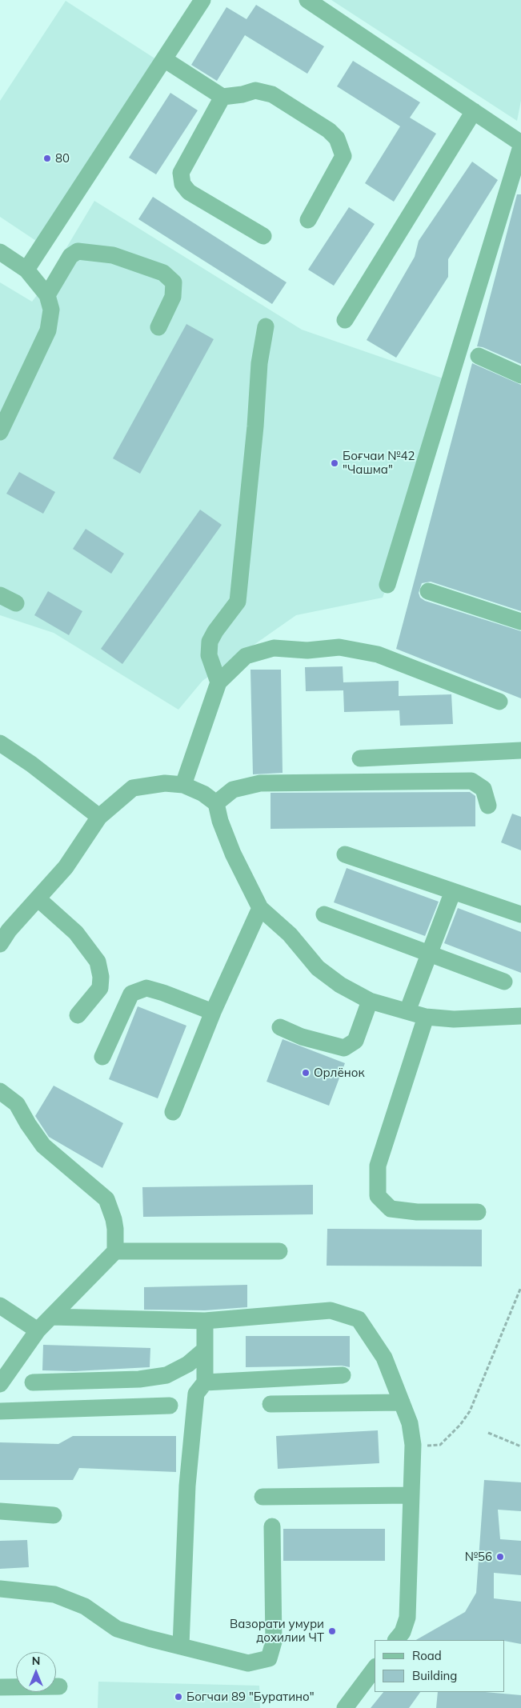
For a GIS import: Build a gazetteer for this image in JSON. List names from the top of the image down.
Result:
{
  "places": [
    "80",
    "Боғчаи №42 \"Чашма\"",
    "Орлёнок",
    "№56",
    "Вазорати умури дохилии ЧТ",
    "Богчаи 89 \"Буратино\""
  ],
  "legend": ["Road", "Building"],
  "north": "top"
}
